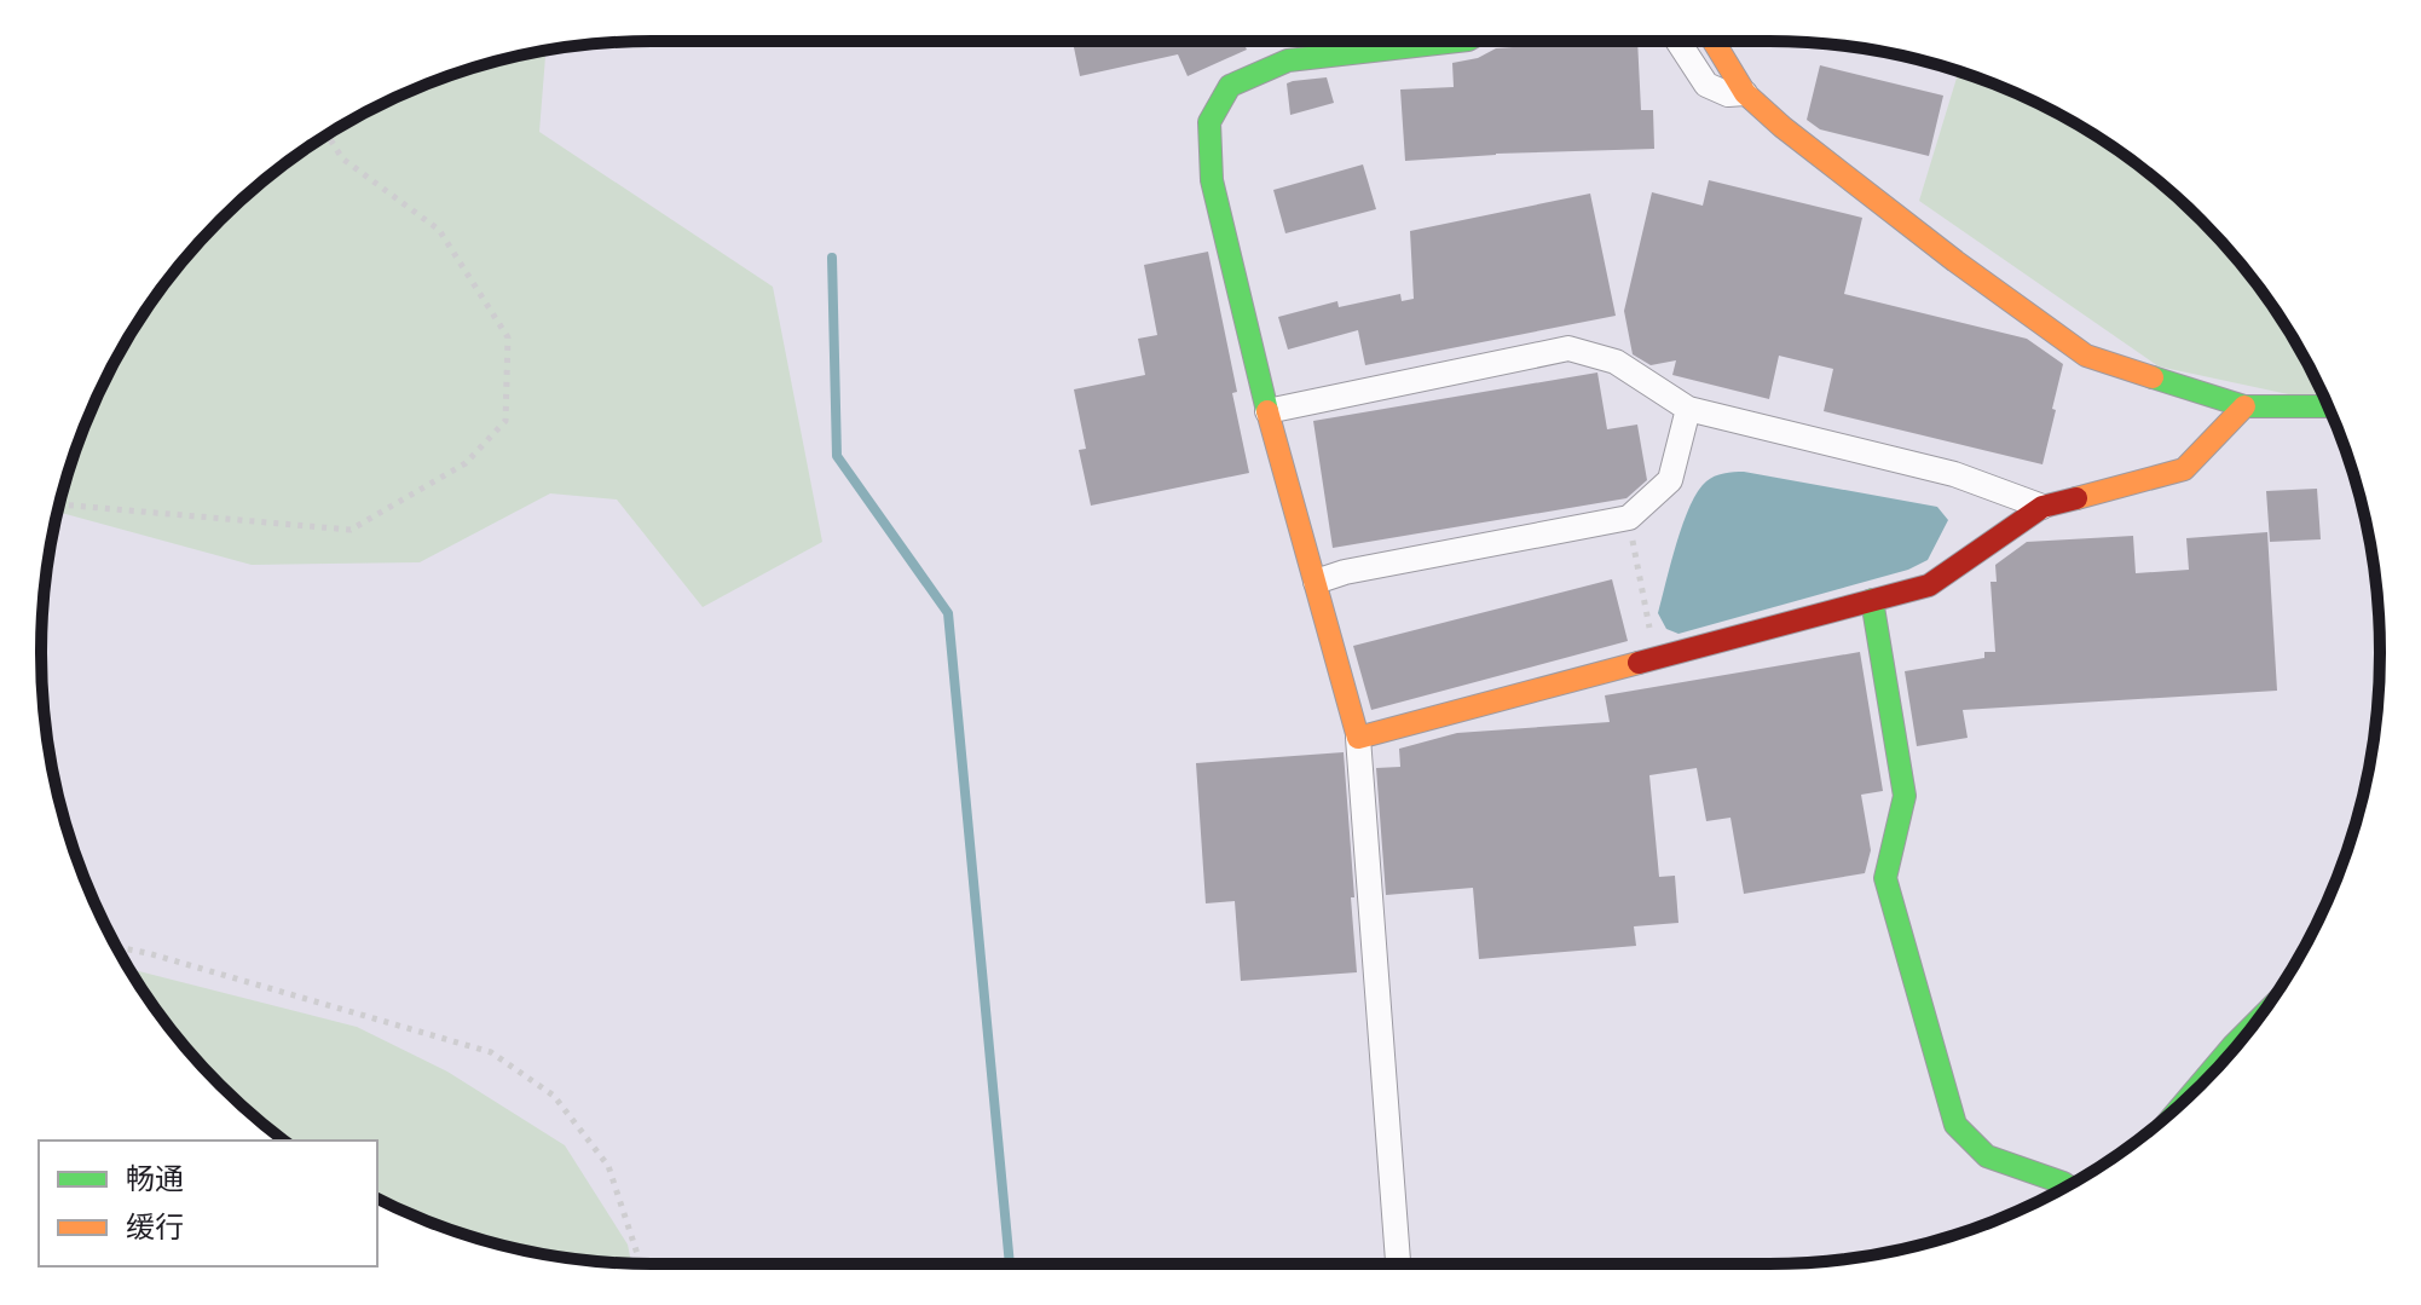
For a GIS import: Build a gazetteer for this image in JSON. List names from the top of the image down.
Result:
{
  "legend": ["畅通", "缓行"]
}
